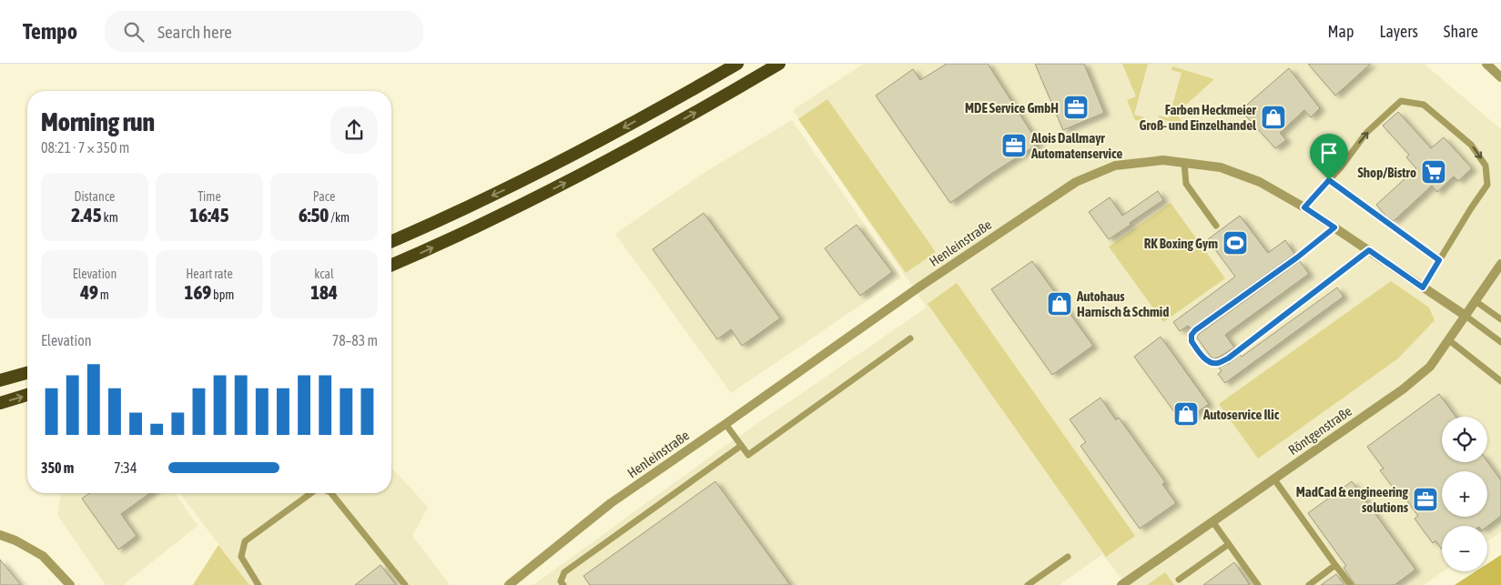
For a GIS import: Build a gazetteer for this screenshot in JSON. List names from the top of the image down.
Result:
{
  "streets": {
    "street": ["Henleinstraße", "Röntgenstraße"]
  },
  "crossings": [
    ["Henleinstraße", "Röntgenstraße"]
  ],
  "places": {
    "office": ["MDE Service GmbH", "Alois Dallmayr Automatenservice", "MadCad & engineering solutions"],
    "shop": ["Farben Heckmeier Groß- und Einzelhandel", "Autohaus Harnisch & Schmid", "Autoservice Ilic"],
    "supermarket": ["Shop/Bistro"],
    "sports": ["RK Boxing Gym"]
  },
  "page": {
    "header": "Tempo",
    "search": "Search here",
    "nav": ["Map", "Layers", "Share"],
    "heading": ["Morning run", "08:21 · 7 × 350 m"],
    "stats": [
      ["Distance", "2.45 km"],
      ["Time", "16:45"],
      ["Pace", "6:50 /km"],
      ["Elevation", "49 m"],
      ["Heart rate", "169 bpm"],
      ["kcal", "184"]
    ],
    "chart": ["Elevation", "78–83 m"],
    "map_buttons": ["+", "−"],
    "list": [
      {
        "name": "350 m",
        "note": "7:34"
      }
    ]
  }
}
